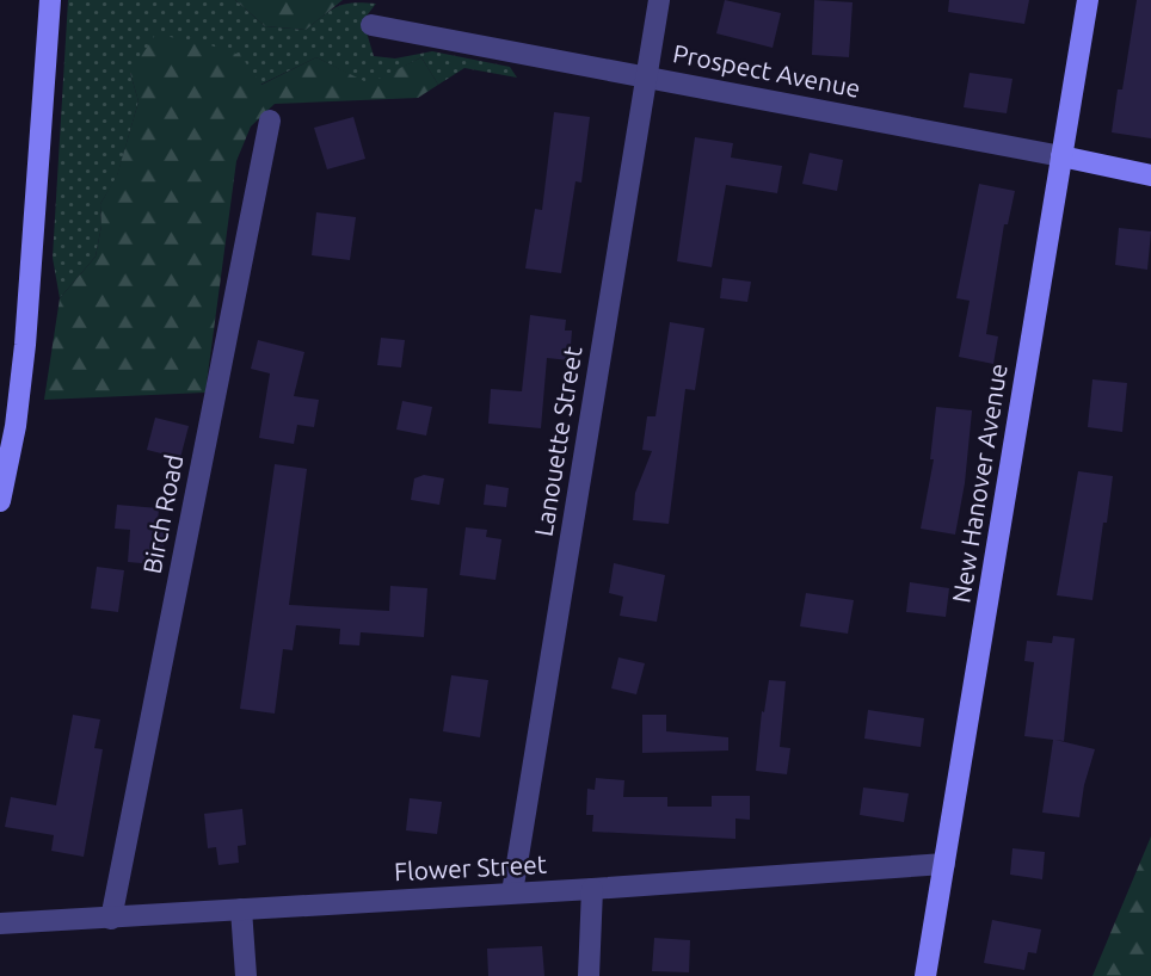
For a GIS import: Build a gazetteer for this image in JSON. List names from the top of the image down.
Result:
{
  "streets": {
    "main road": ["Prospect Avenue", "New Hanover Avenue"],
    "street": ["Lanouette Street", "Birch Road", "Flower Street"]
  },
  "crossings": [
    ["Prospect Avenue", "Lanouette Street"],
    ["Prospect Avenue", "New Hanover Avenue"],
    ["Lanouette Street", "Flower Street"],
    ["New Hanover Avenue", "Flower Street"],
    ["Birch Road", "Flower Street"]
  ]
}
